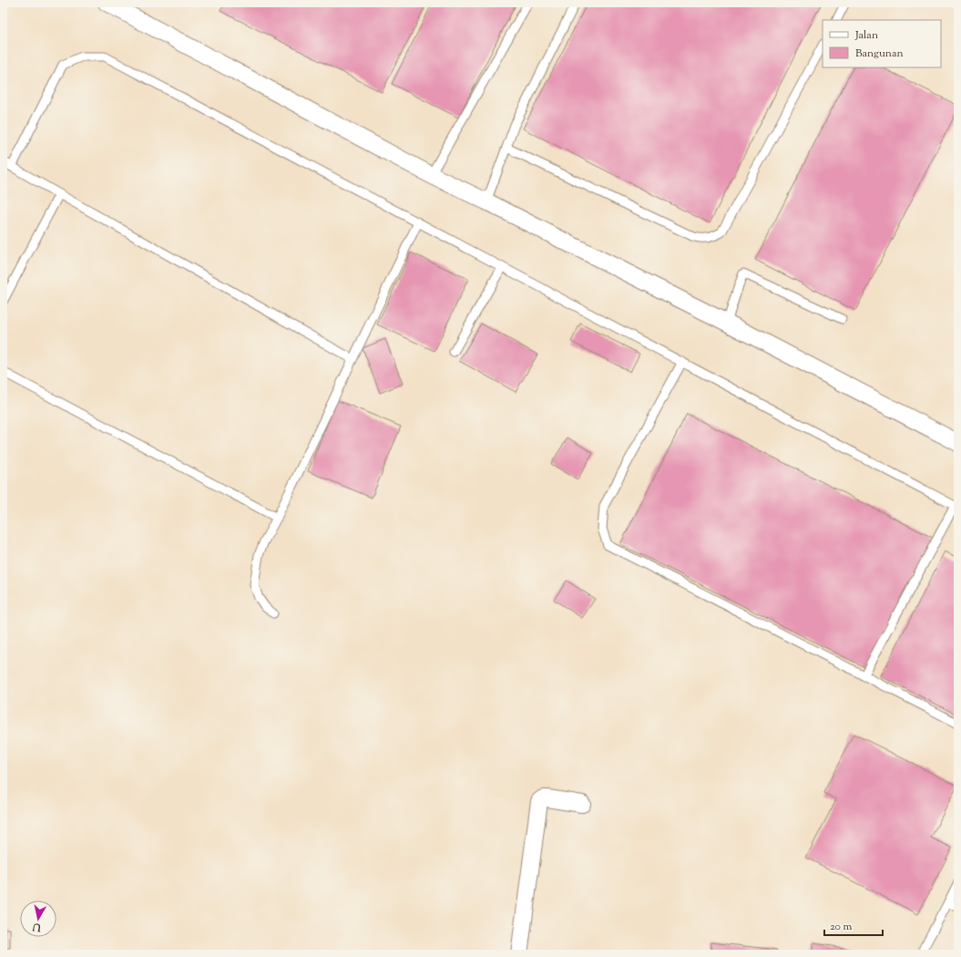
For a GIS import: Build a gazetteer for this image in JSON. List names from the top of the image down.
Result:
{
  "legend": ["Jalan", "Bangunan"],
  "scale_bar": "20 m",
  "north": "bottom"
}
